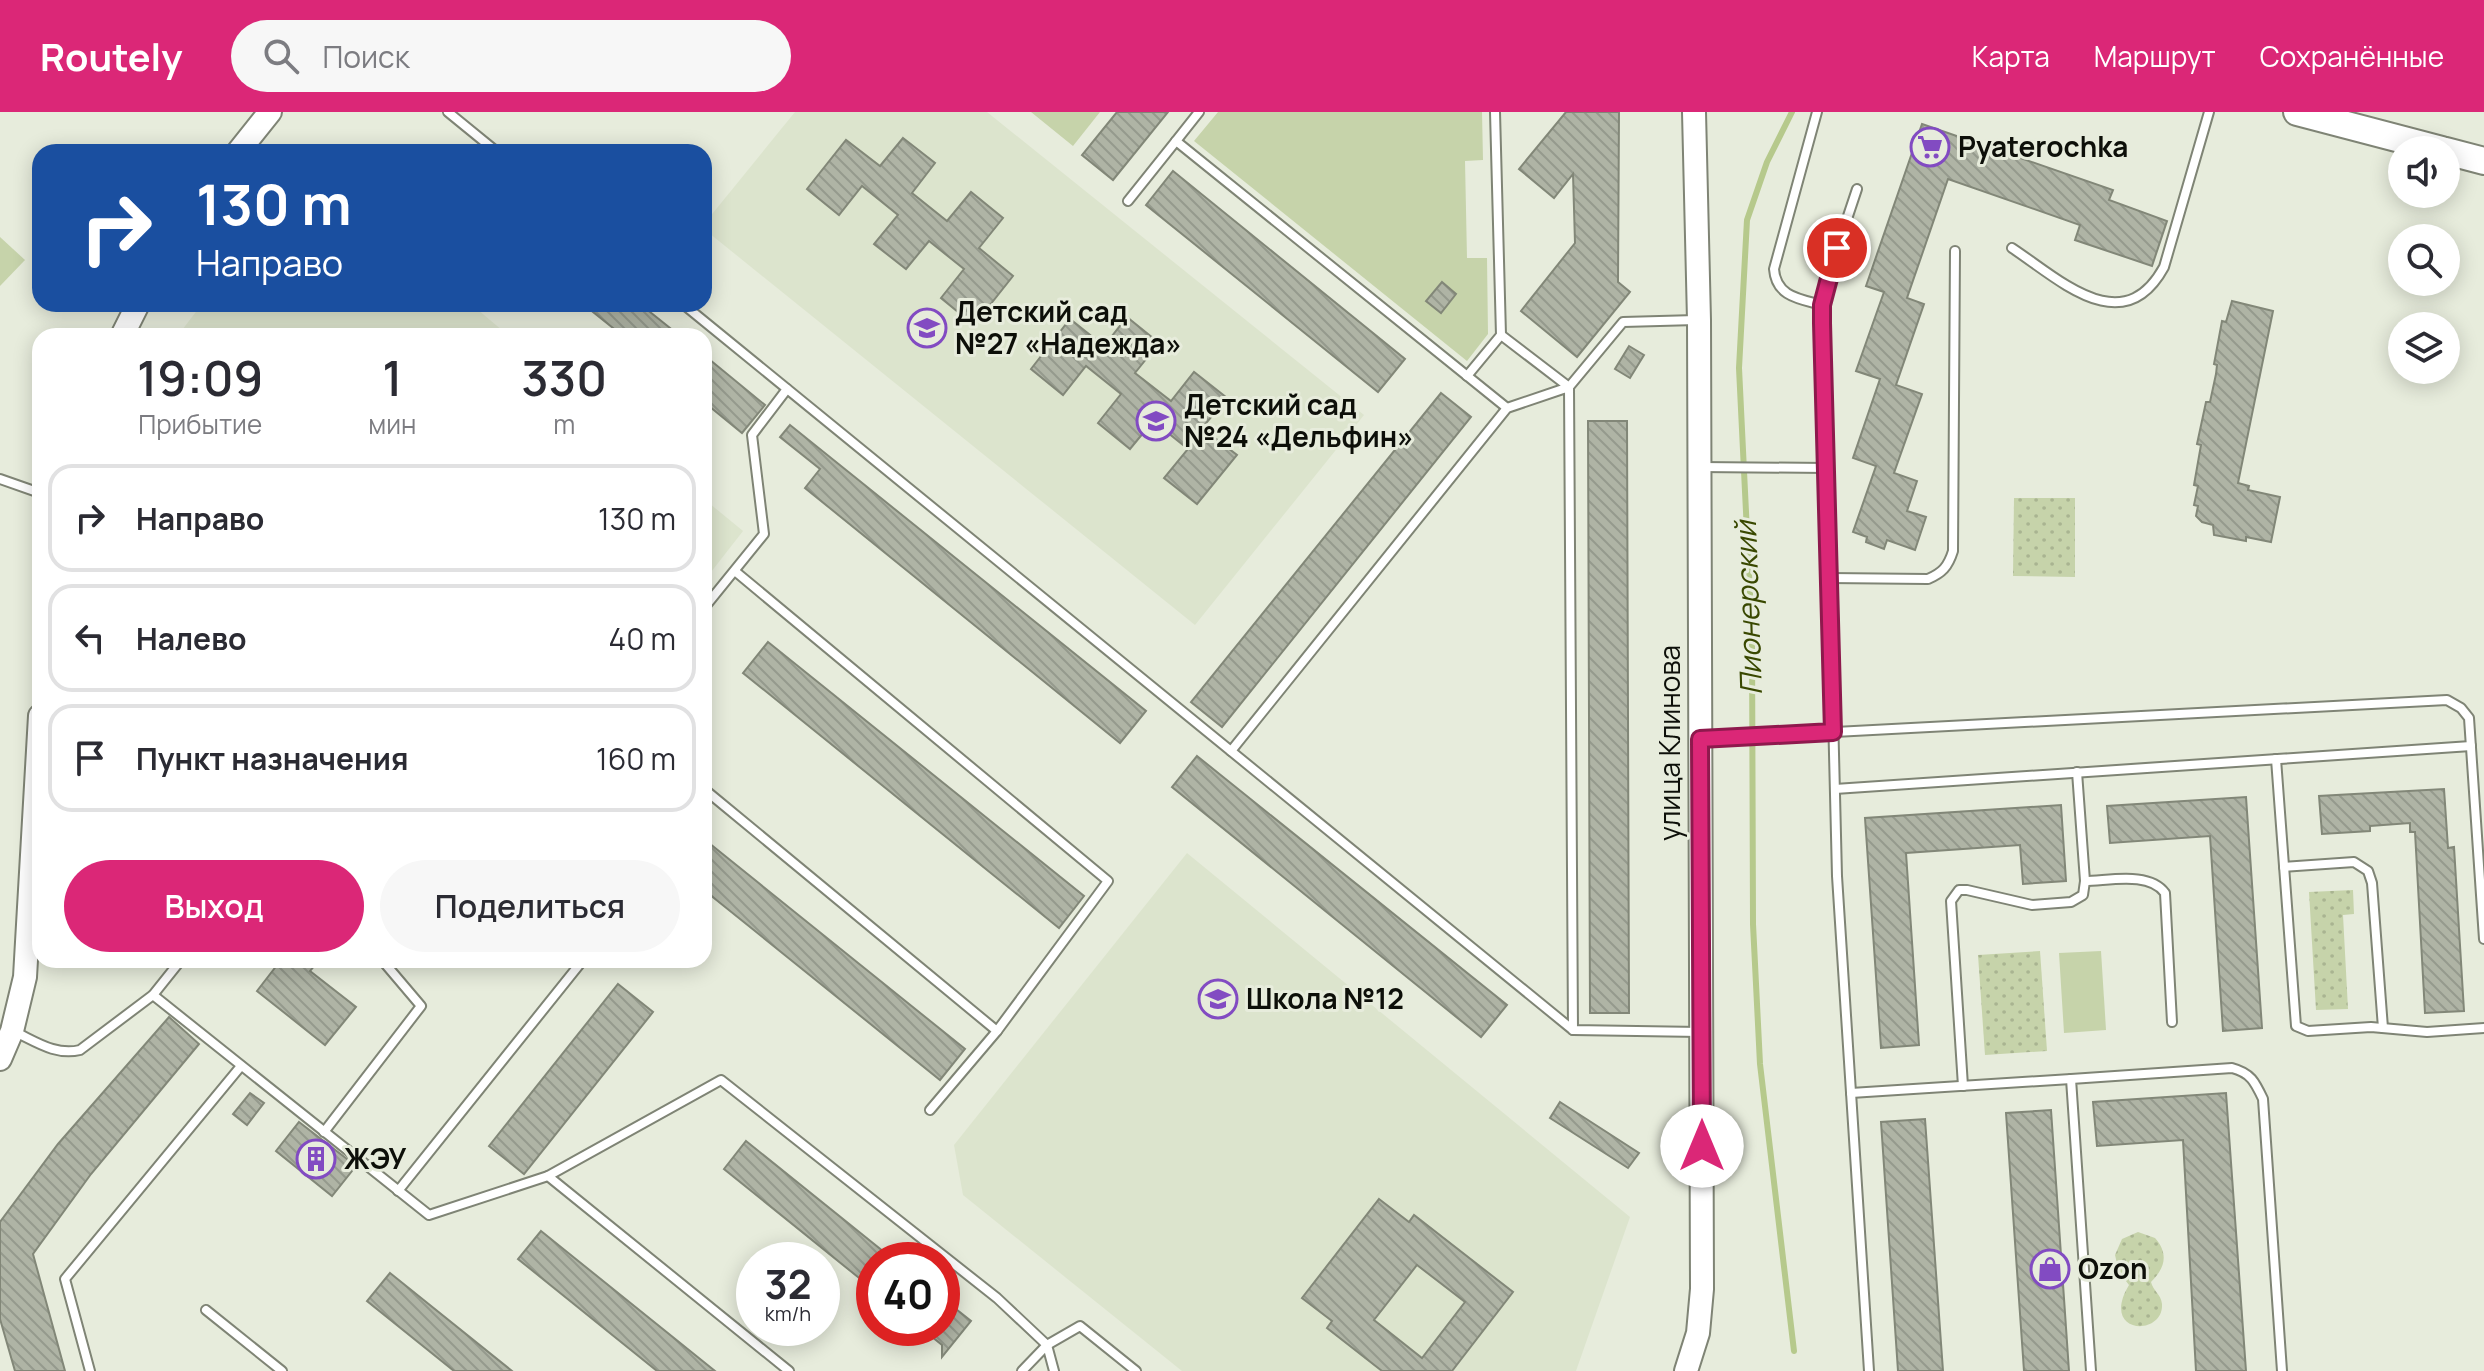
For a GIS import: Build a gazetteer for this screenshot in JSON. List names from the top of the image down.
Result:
{
  "streets": {
    "street": ["улица Клинова"]
  },
  "water": ["Пионерский"],
  "places": {
    "supermarket": ["Pyaterochka"],
    "school or university": ["Детский сад №27 «Надежда»", "Детский сад №24 «Дельфин»", "Школа №12"],
    "building": ["ЖЭУ"],
    "shop": ["Ozon"]
  },
  "page": {
    "header": "Routely",
    "search": "Поиск",
    "nav": ["Карта", "Маршрут", "Сохранённые"],
    "turn": ["130 m", "Направо"],
    "eta": [
      "19:09",
      "Прибытие",
      "1",
      "мин",
      "330",
      "m"
    ],
    "list": [
      {
        "name": "Направо",
        "value": "130 m"
      },
      {
        "name": "Налево",
        "value": "40 m"
      },
      {
        "name": "Пункт назначения",
        "value": "160 m"
      }
    ],
    "buttons": ["Выход", "Поделиться"],
    "speed": "32 km/h",
    "limit": "40"
  }
}
